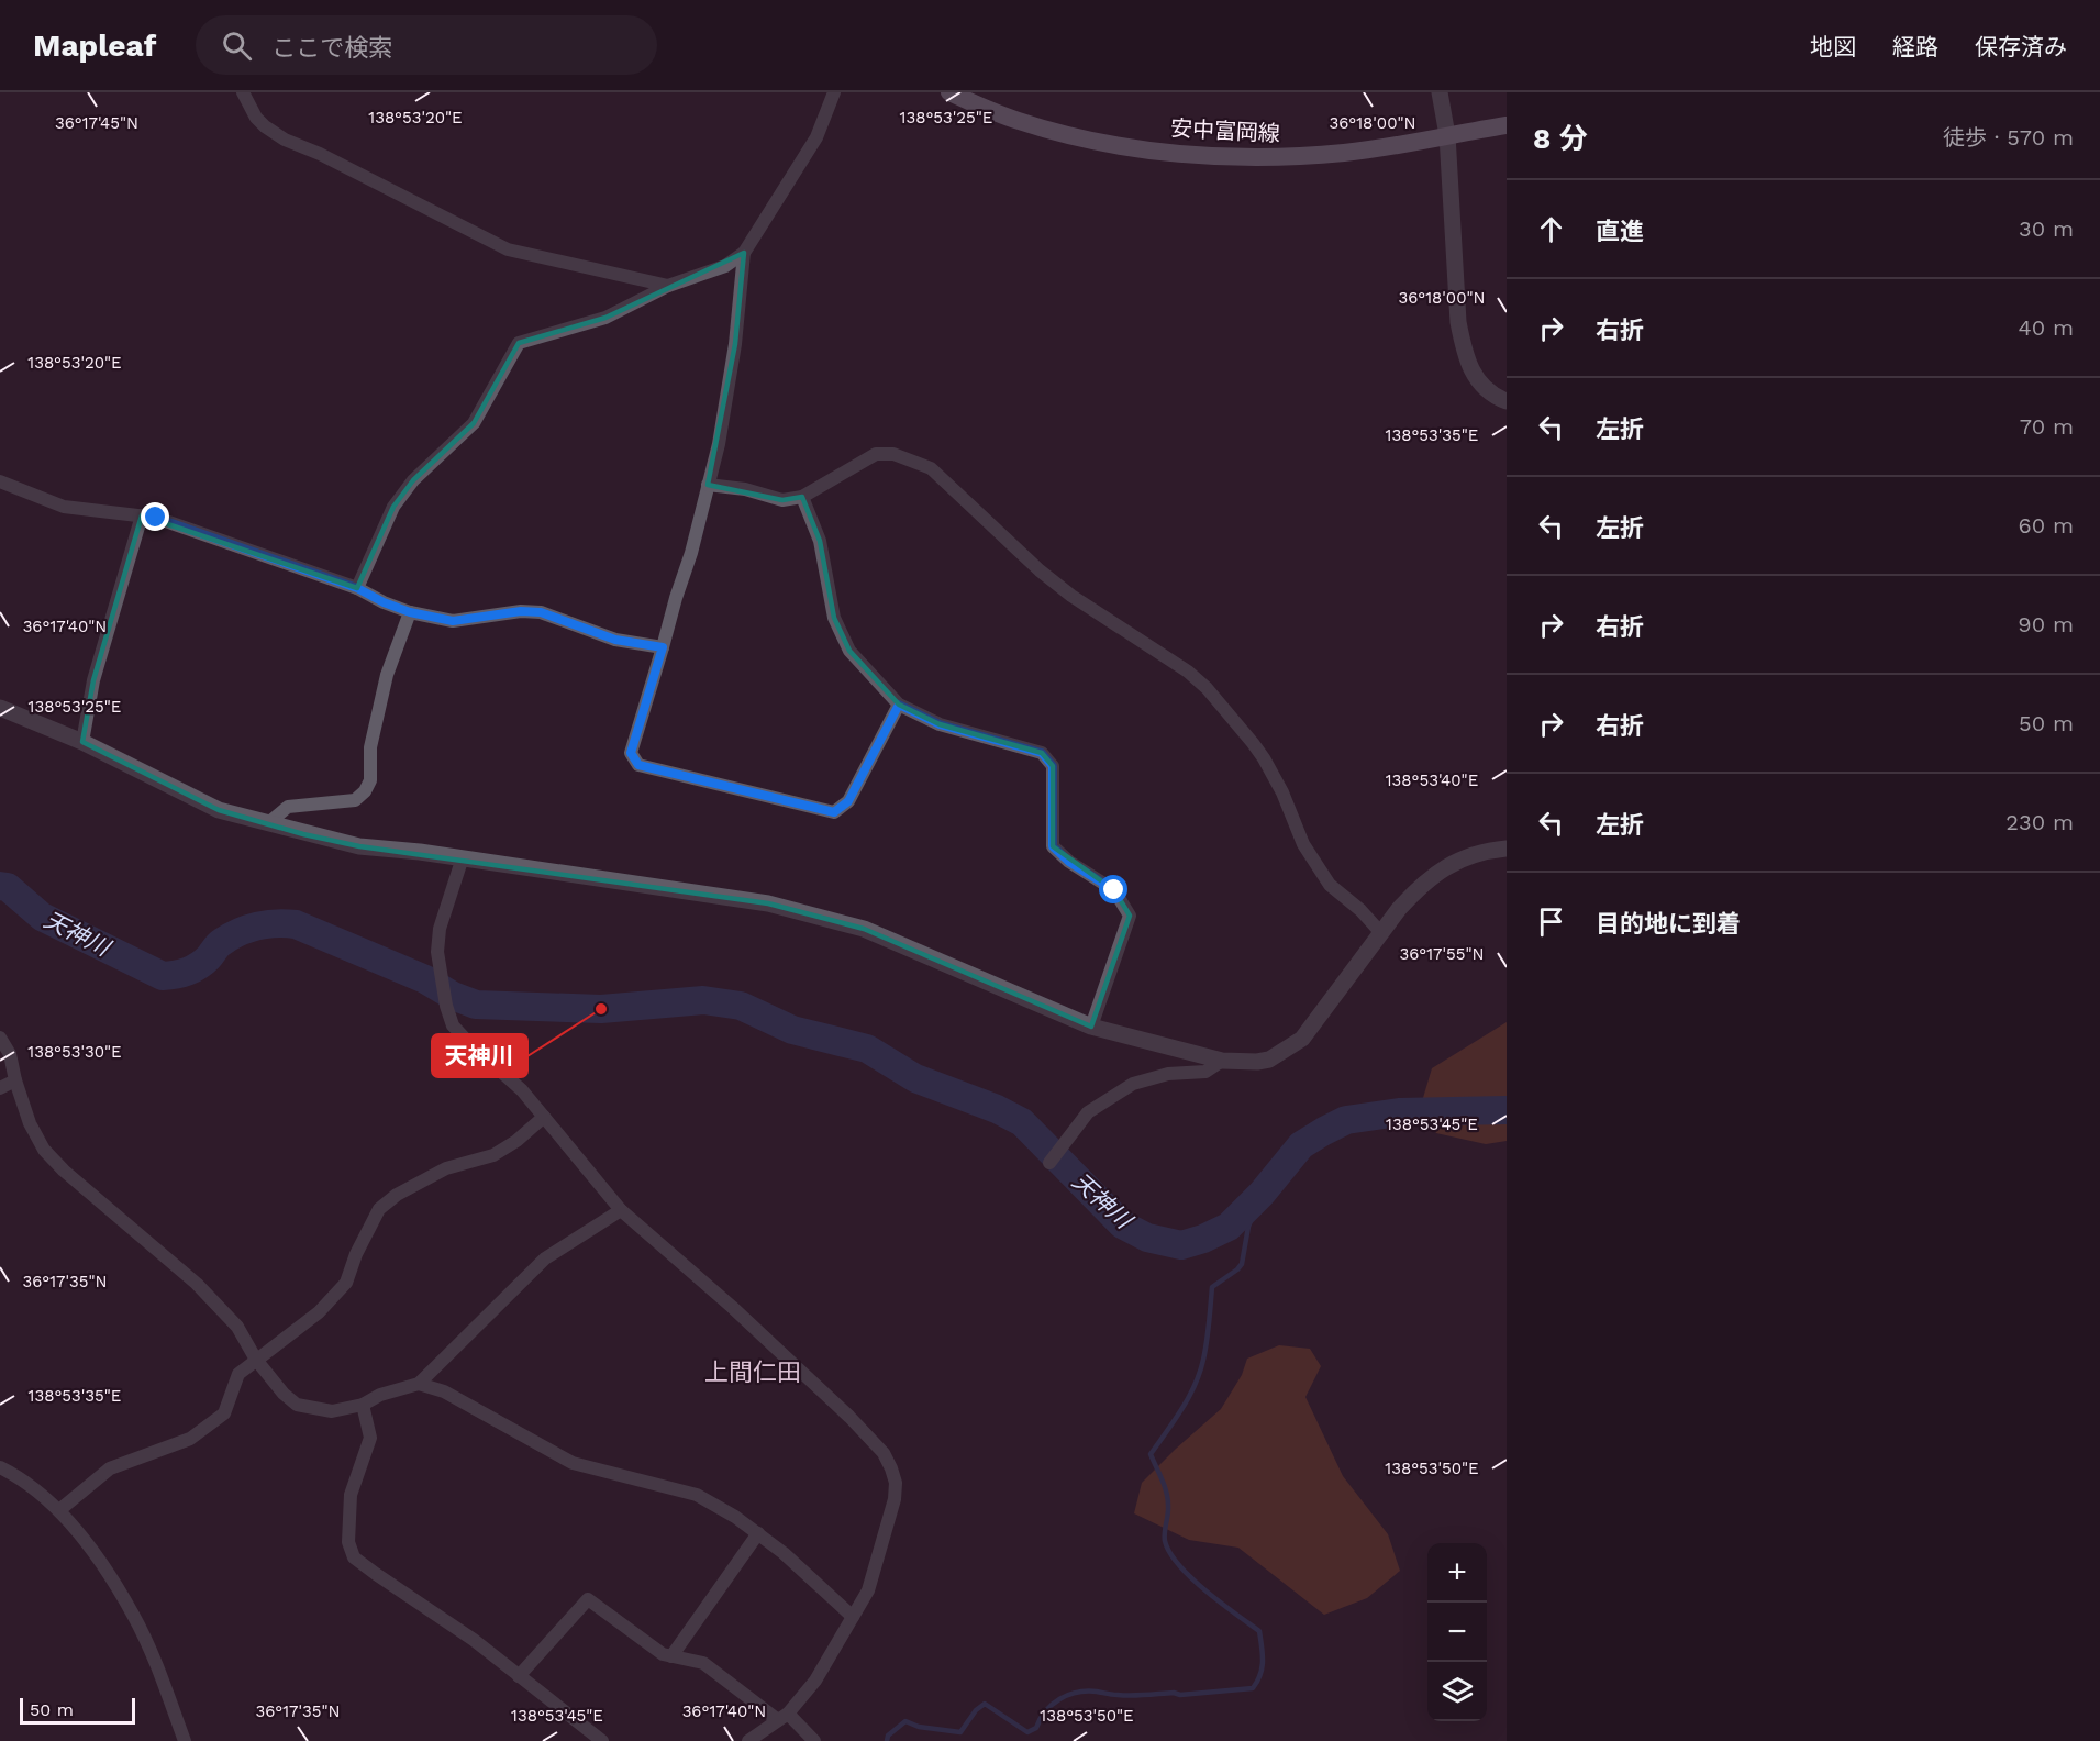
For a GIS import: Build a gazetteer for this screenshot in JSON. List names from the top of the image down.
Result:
{
  "streets": {
    "main road": ["安中富岡線"]
  },
  "districts": ["上間仁田"],
  "water": ["天神川"],
  "places": ["天神川"],
  "scale_bar": "50 m",
  "page": {
    "header": "Mapleaf",
    "search": "ここで検索",
    "nav": ["地図", "経路", "保存済み"],
    "heading": ["8 分", "徒歩 · 570 m"],
    "list": [
      ["直進", "30 m"],
      ["右折", "40 m"],
      ["左折", "70 m"],
      ["左折", "60 m"],
      ["右折", "90 m"],
      ["右折", "50 m"],
      ["左折", "230 m"],
      "目的地に到着"
    ],
    "map_buttons": ["+", "−"],
    "scale": "50 m"
  },
  "coordinates": [
    "138°53'20\"E",
    "138°53'25\"E",
    "36°17'45\"N",
    "36°18'00\"N",
    "138°53'35\"E",
    "36°17'40\"N",
    "138°53'40\"E",
    "36°17'55\"N",
    "138°53'30\"E",
    "138°53'45\"E",
    "36°17'35\"N",
    "138°53'50\"E"
  ]
}
